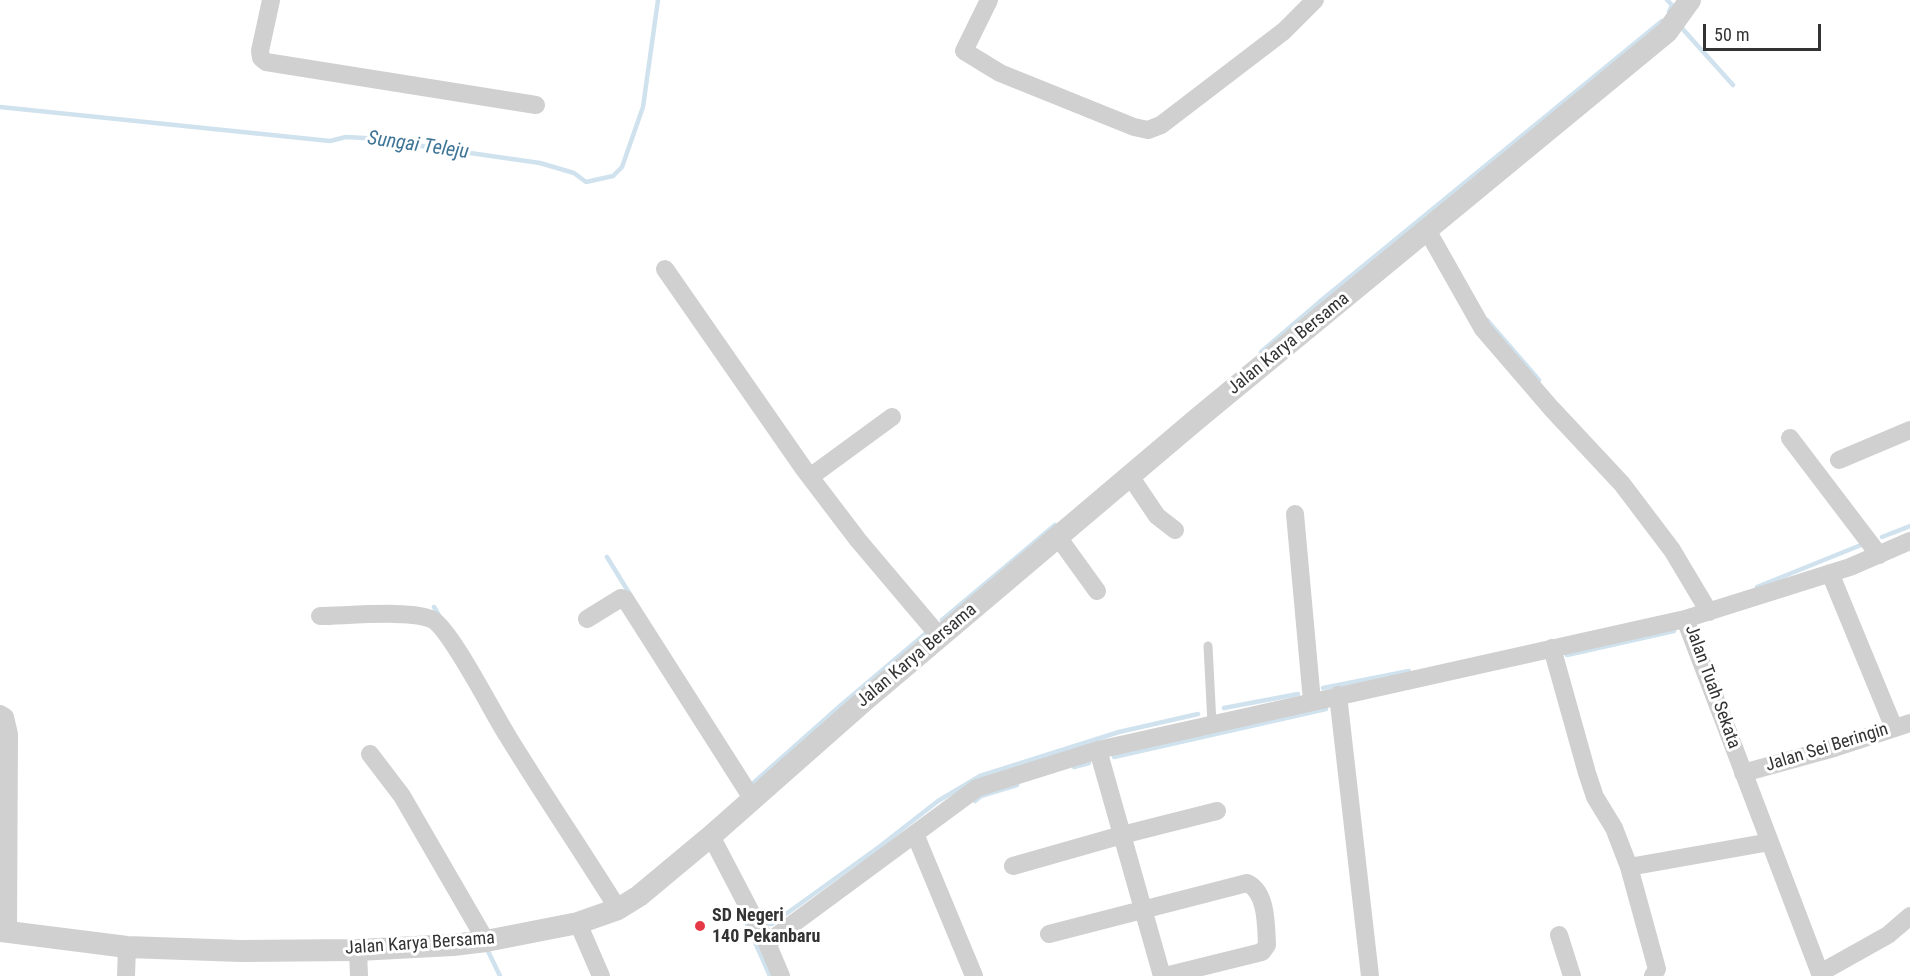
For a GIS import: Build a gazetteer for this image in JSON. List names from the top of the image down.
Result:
{
  "streets": {
    "street": ["Jalan Karya Bersama", "Jalan Tuah Sekata", "Jalan Sei Beringin"]
  },
  "crossings": [
    ["Jalan Tuah Sekata", "Jalan Sei Beringin"]
  ],
  "water": ["Sungai Teleju"],
  "places": ["SD Negeri 140 Pekanbaru"],
  "scale_bar": "50 m"
}
